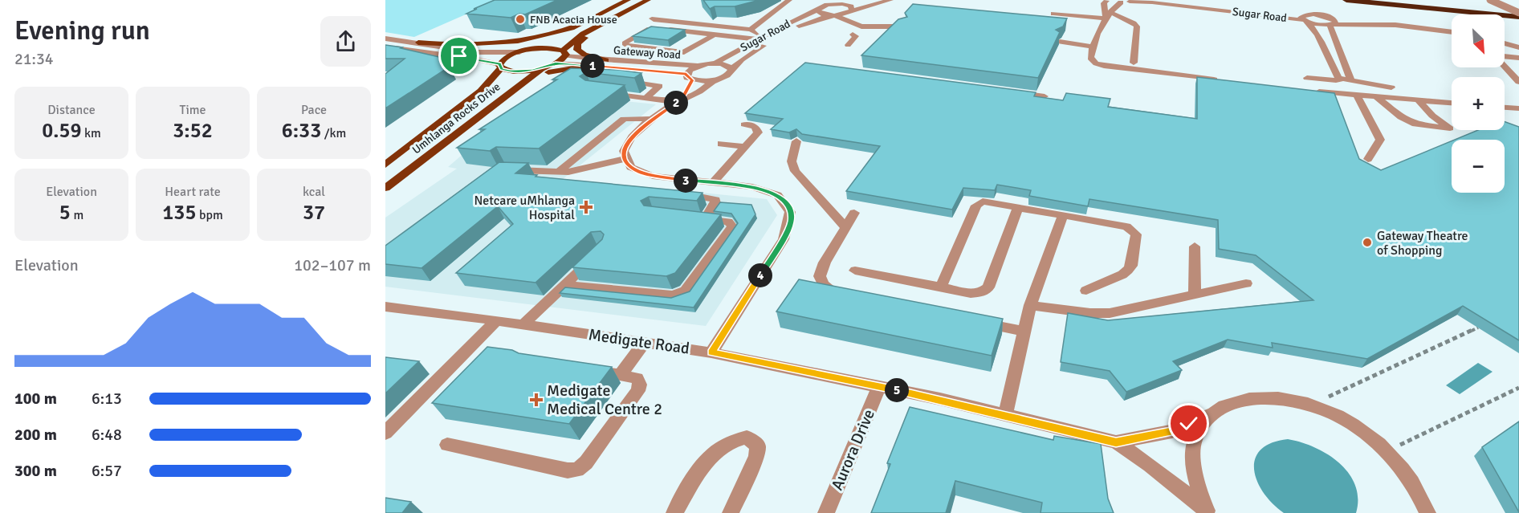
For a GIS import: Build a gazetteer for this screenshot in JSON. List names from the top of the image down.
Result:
{
  "streets": {
    "main road": ["Umhlanga Rocks Drive"],
    "street": [
      "Sugar Road",
      "Gateway Road",
      "Medigate Road",
      "Aurora Drive"
    ]
  },
  "crossings": [
    ["Sugar Road", "Gateway Road"],
    ["Medigate Road", "Aurora Drive"]
  ],
  "places": {
    "other": ["FNB Acacia House", "Gateway Theatre of Shopping"],
    "health": ["Netcare uMhlanga Hospital", "Medigate Medical Centre 2"]
  },
  "north": "bottom right",
  "page": {
    "heading": ["Evening run", "21:34"],
    "map_buttons": ["+", "−"],
    "pins": [
      "1",
      "2",
      "3",
      "4",
      "5"
    ],
    "stats": [
      ["Distance", "0.59 km"],
      ["Time", "3:52"],
      ["Pace", "6:33 /km"],
      ["Elevation", "5 m"],
      ["Heart rate", "135 bpm"],
      ["kcal", "37"]
    ],
    "chart": ["Elevation", "102–107 m"],
    "list": [
      {
        "name": "100 m",
        "note": "6:13"
      },
      {
        "name": "200 m",
        "note": "6:48"
      },
      {
        "name": "300 m",
        "note": "6:57"
      }
    ]
  }
}
